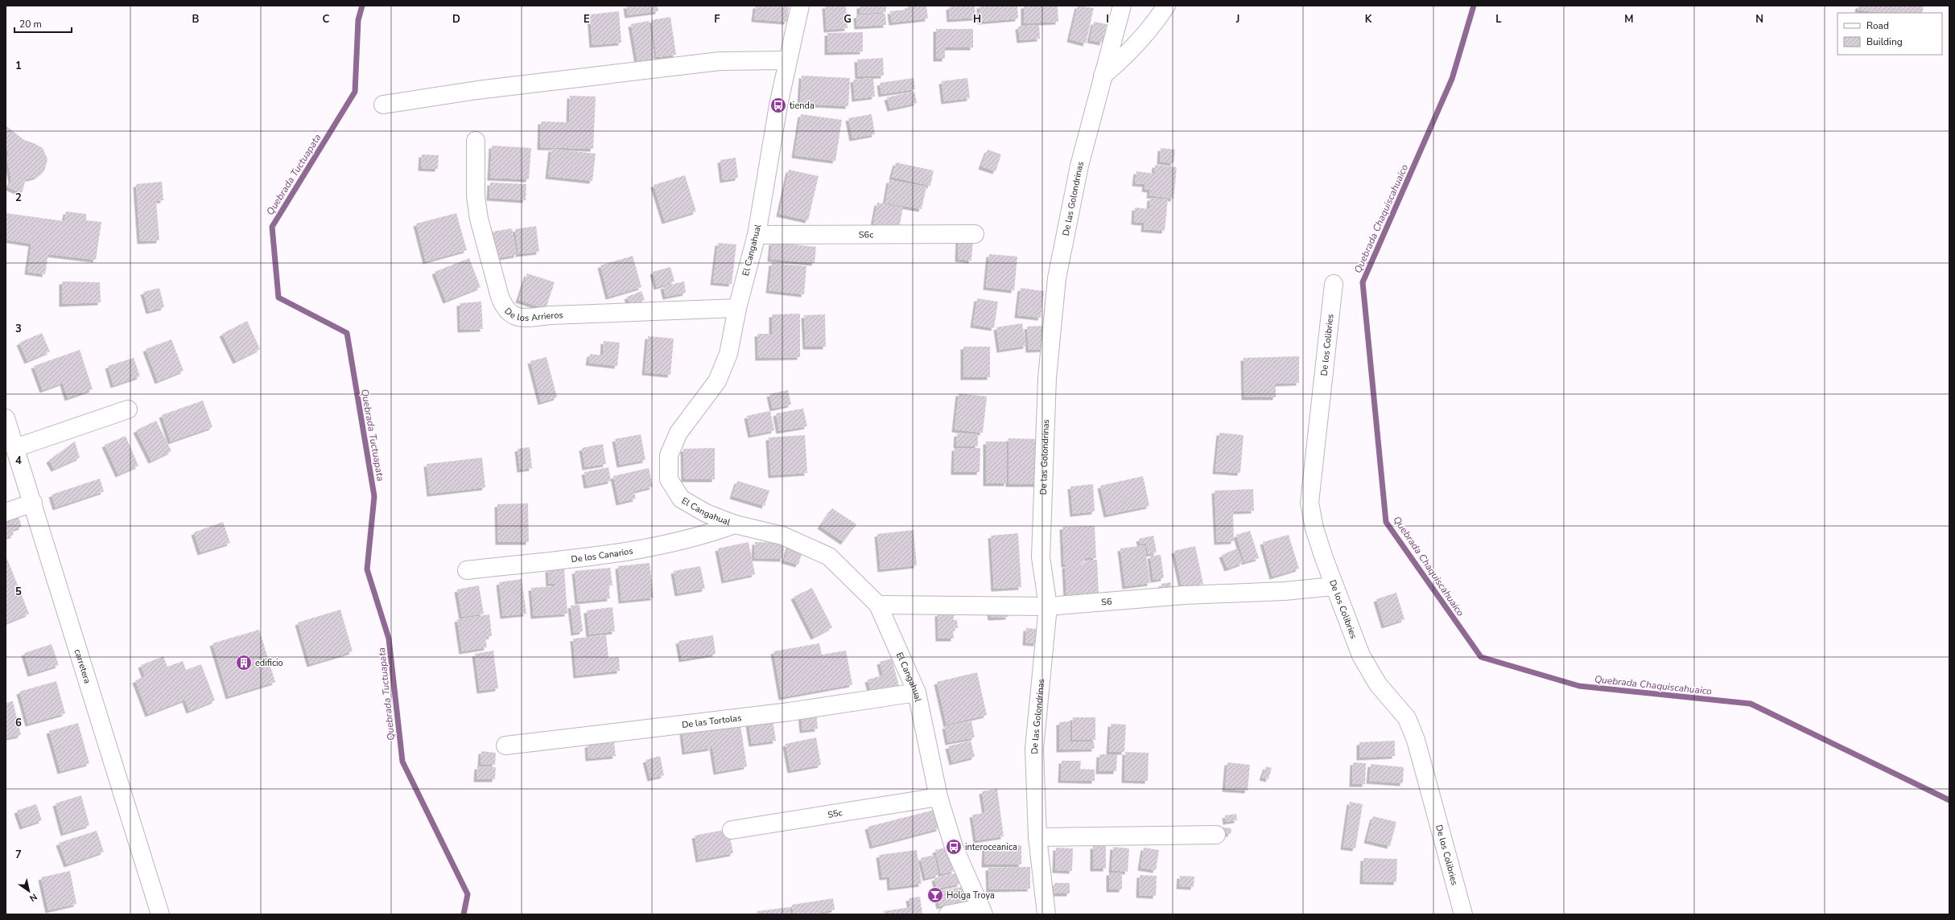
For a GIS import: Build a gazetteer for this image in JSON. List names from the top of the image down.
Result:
{
  "streets": {
    "street": [
      "De las Golondrinas",
      "S6c",
      "El Cangahual",
      "De los Arrieros",
      "De los Colibries",
      "De los Canarios",
      "S6",
      "carretera",
      "De las Tortolas",
      "S5c"
    ]
  },
  "crossings": [
    ["De las Golondrinas", "S6"],
    ["S6c", "El Cangahual"],
    ["El Cangahual", "De los Arrieros"],
    ["El Cangahual", "De los Canarios"],
    ["El Cangahual", "S6"],
    ["El Cangahual", "De las Tortolas"],
    ["El Cangahual", "S5c"],
    ["De los Colibries", "S6"]
  ],
  "water": ["Quebrada Tuctuapata", "Quebrada Chaquiscahuaico"],
  "places": {
    "bus stop": ["tienda", "interoceanica"],
    "building": ["edificio"],
    "bar": ["Holga Troya"]
  },
  "legend": ["Road", "Building"],
  "scale_bar": "20 m",
  "north": "bottom right",
  "grid": {
    "columns": [
      "B",
      "C",
      "D",
      "E",
      "F",
      "G",
      "H",
      "I",
      "J",
      "K",
      "L",
      "M",
      "N"
    ],
    "rows": [
      "1",
      "2",
      "3",
      "4",
      "5",
      "6",
      "7"
    ]
  }
}
